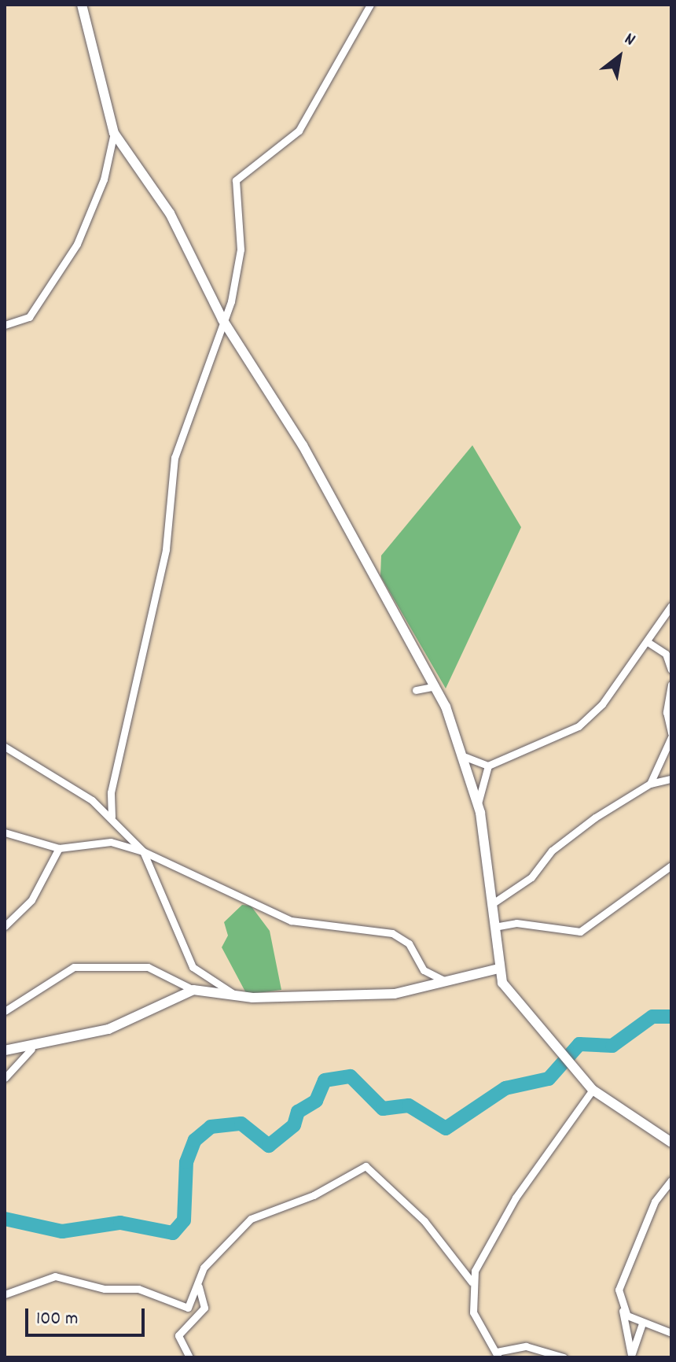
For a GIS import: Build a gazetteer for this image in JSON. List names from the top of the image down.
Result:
{
  "scale_bar": "100 m",
  "north": "top right"
}
